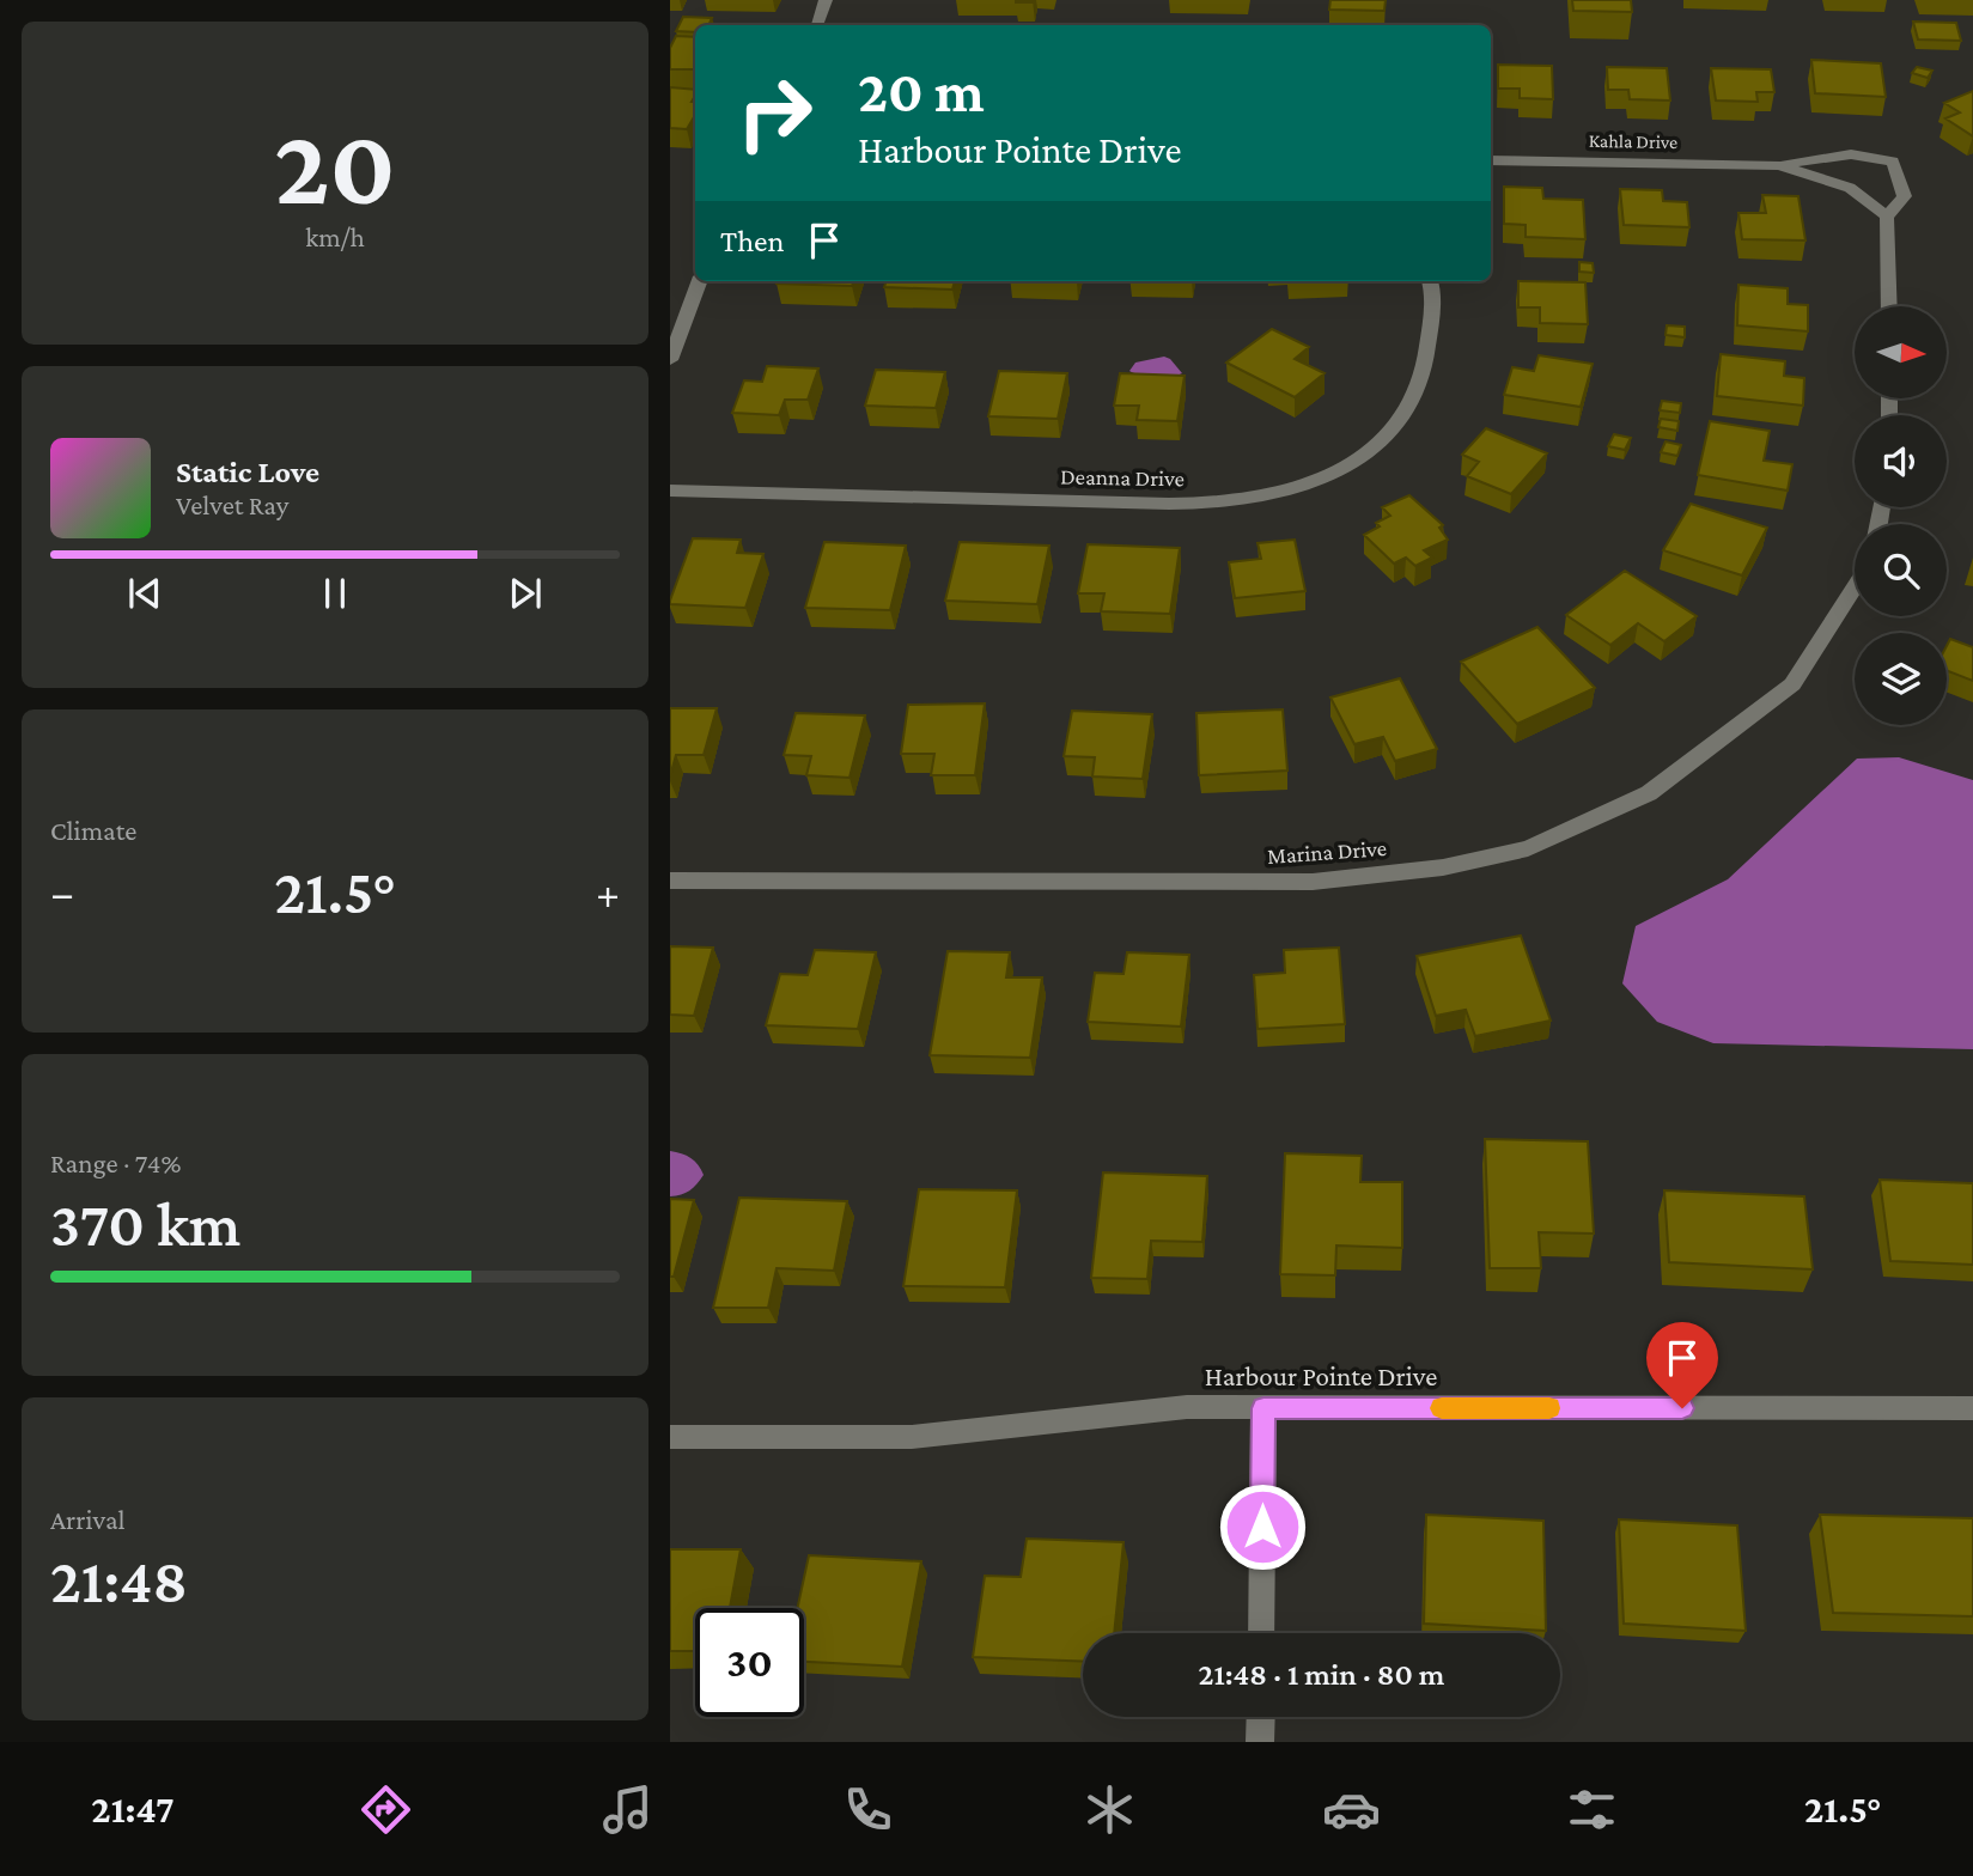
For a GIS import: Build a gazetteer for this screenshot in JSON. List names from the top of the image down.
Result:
{
  "streets": {
    "street": [
      "Kahla Drive",
      "Deanna Drive",
      "Marina Drive",
      "Harbour Pointe Drive"
    ]
  },
  "north": "right",
  "page": {
    "tile": [
      ["20", "km/h"],
      "Climate",
      ["Range · 74%", "370 km"],
      ["Arrival", "21:48"]
    ],
    "turn": ["20 m", "Harbour Pointe Drive"],
    "then": "Then",
    "song": ["Static Love", "Velvet Ray"],
    "heat": ["−", "21.5°", "+"],
    "limit": "30",
    "trip": "21:48 · 1 min · 80 m",
    "tabs": ["21:47", "21.5°"]
  }
}
